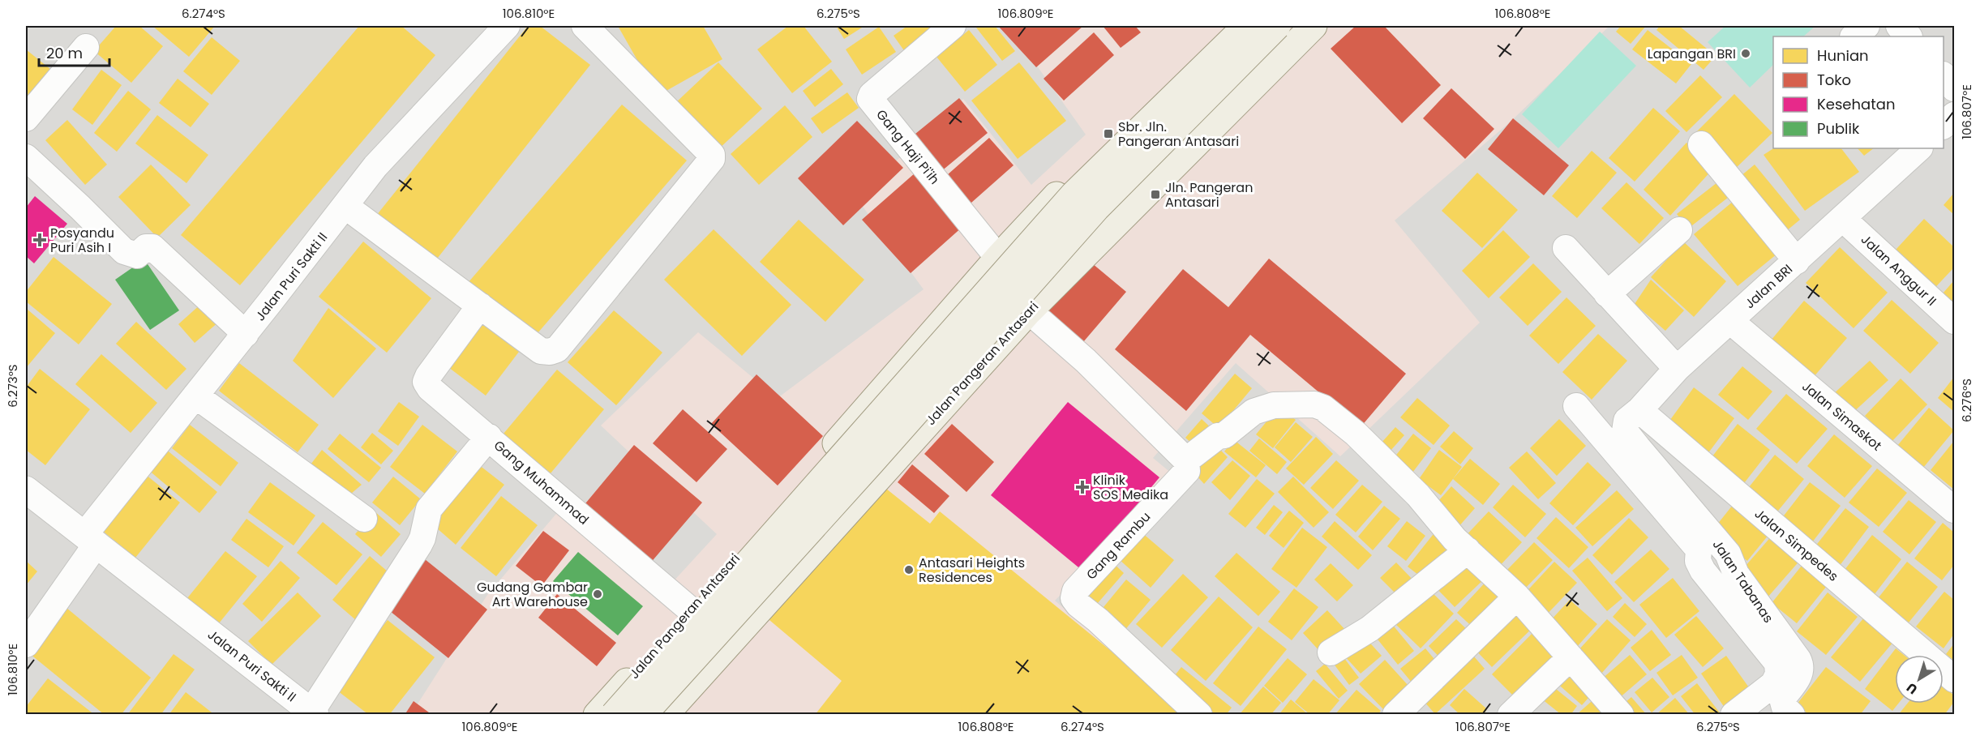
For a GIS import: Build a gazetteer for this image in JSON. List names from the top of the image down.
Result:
{
  "streets": {
    "main road": ["Jalan Pangeran Antasari"],
    "street": [
      "Gang Haji Pi'ih",
      "Jalan Anggur II",
      "Jalan Puri Sakti II",
      "Jalan BRI",
      "Jalan Simaskot",
      "Gang Muhammad",
      "Jalan Simpedes",
      "Gang Rambu",
      "Jalan Tabanas"
    ]
  },
  "crossings": [
    ["Gang Haji Pi'ih", "Jalan Pangeran Antasari"],
    ["Jalan Anggur II", "Jalan BRI"],
    ["Jalan Puri Sakti II", "Gang Muhammad"],
    ["Jalan BRI", "Jalan Simaskot"],
    ["Jalan BRI", "Jalan Simpedes"],
    ["Jalan BRI", "Jalan Tabanas"],
    ["Jalan Pangeran Antasari", "Gang Muhammad"]
  ],
  "places": {
    "other": ["Lapangan BRI", "Antasari Heights Residences", "Gudang Gambar Art Warehouse"],
    "transit": ["Sbr. Jln. Pangeran Antasari", "Jln. Pangeran Antasari"],
    "health": ["Posyandu Puri Asih I", "Klinik SOS Medika"]
  },
  "legend": [
    "Hunian",
    "Toko",
    "Kesehatan",
    "Publik"
  ],
  "scale_bar": "20 m",
  "north": "bottom left",
  "coordinates": [
    "6.274°S",
    "106.810°E",
    "6.275°S",
    "106.809°E",
    "106.808°E",
    "106.807°E",
    "6.273°S",
    "6.276°S"
  ]
}
